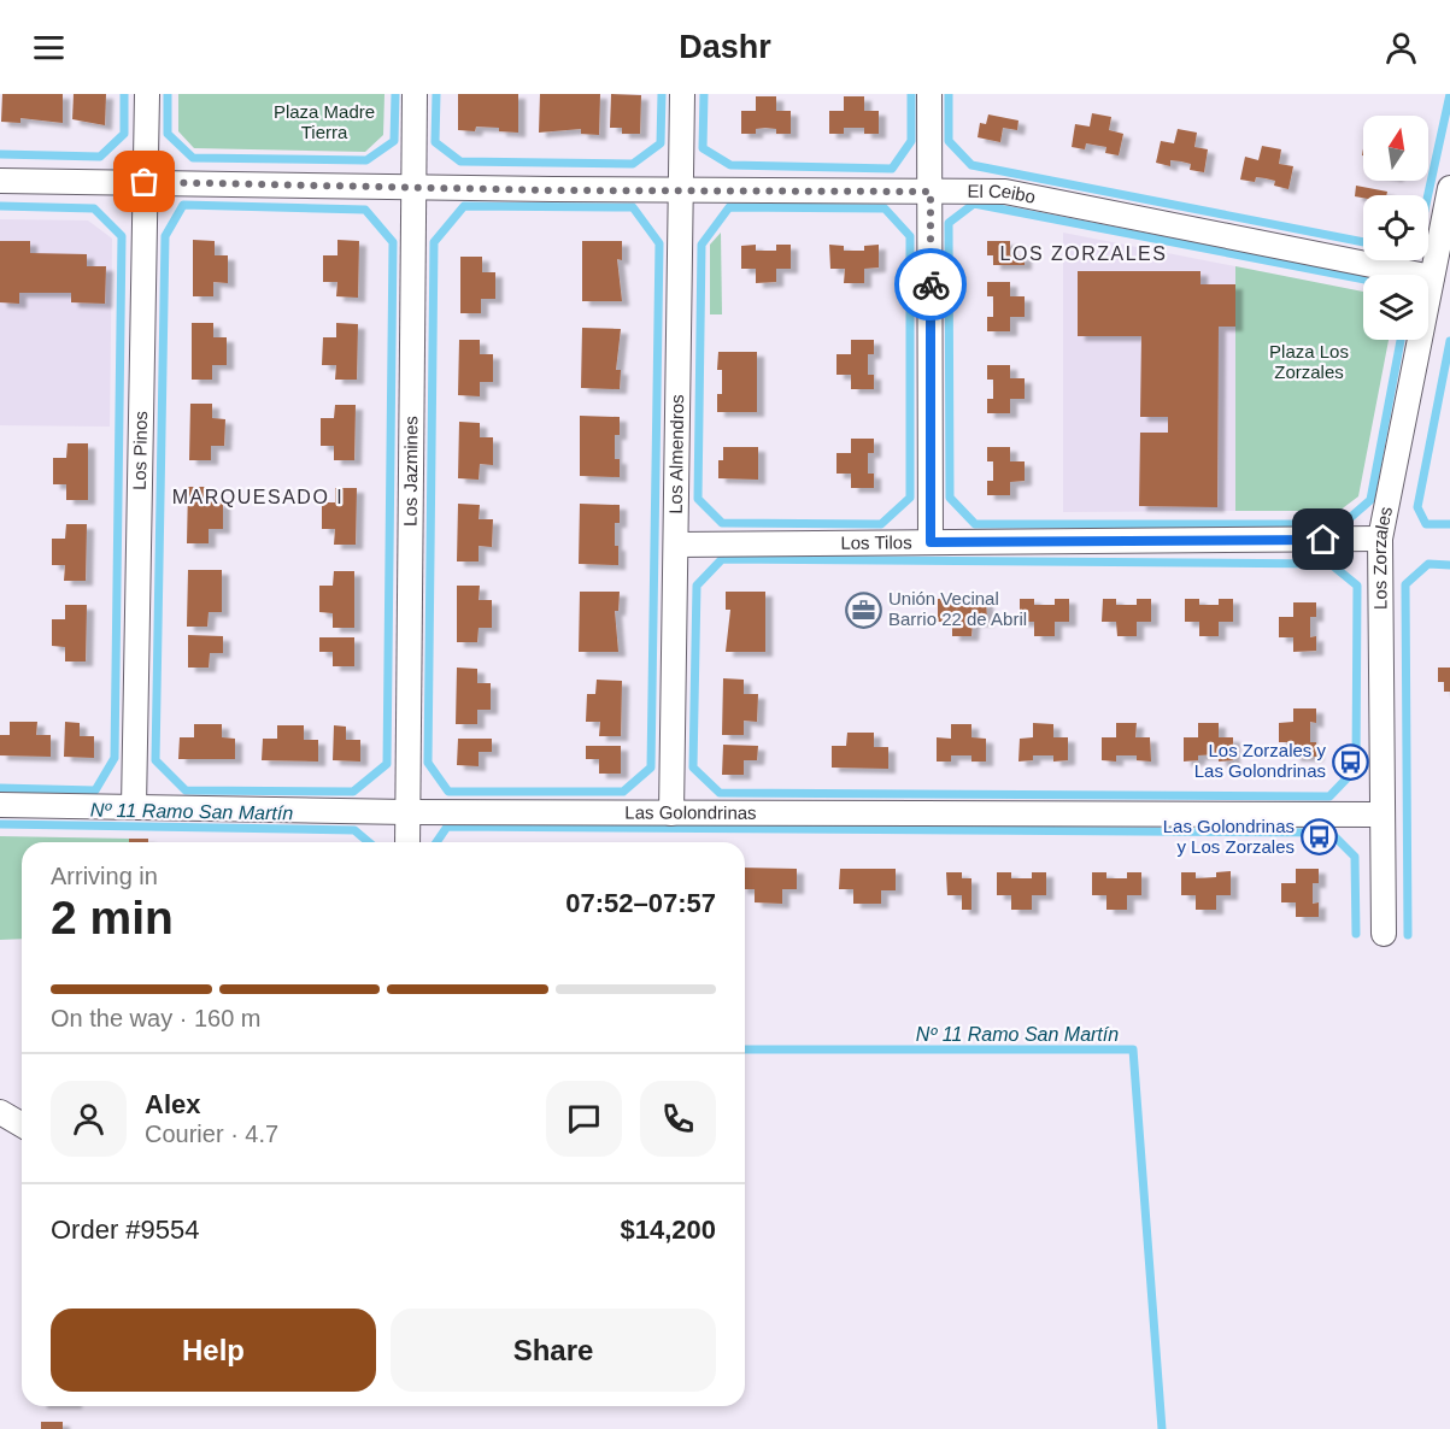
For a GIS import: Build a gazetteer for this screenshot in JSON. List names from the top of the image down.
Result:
{
  "streets": {
    "street": [
      "El Ceibo",
      "Los Pinos",
      "Los Almendros",
      "Los Jazmines",
      "Los Tilos",
      "Los Zorzales",
      "Las Golondrinas"
    ]
  },
  "crossings": [
    ["El Ceibo", "Los Pinos"],
    ["El Ceibo", "Los Almendros"],
    ["El Ceibo", "Los Jazmines"],
    ["El Ceibo", "Los Zorzales"],
    ["Los Pinos", "Las Golondrinas"],
    ["Los Almendros", "Los Tilos"],
    ["Los Almendros", "Las Golondrinas"],
    ["Los Jazmines", "Las Golondrinas"],
    ["Los Tilos", "Los Zorzales"],
    ["Los Zorzales", "Las Golondrinas"]
  ],
  "districts": ["LOS ZORZALES", "MARQUESADO I"],
  "water": ["Nº 11 Ramo San Martín"],
  "parks": ["Plaza Madre Tierra", "Plaza Los Zorzales"],
  "places": {
    "office": ["Unión Vecinal Barrio 22 de Abril"],
    "bus stop": ["Los Zorzales y Las Golondrinas", "Las Golondrinas y Los Zorzales"]
  },
  "north": "top",
  "page": {
    "header": "Dashr",
    "heading": ["2 min", "Arriving in", "07:52–07:57"],
    "panel": [
      "Alex",
      "Courier · 4.7",
      "Order #9554",
      "$14,200"
    ],
    "bar": "On the way · 160 m",
    "buttons": ["Help", "Share"]
  }
}
